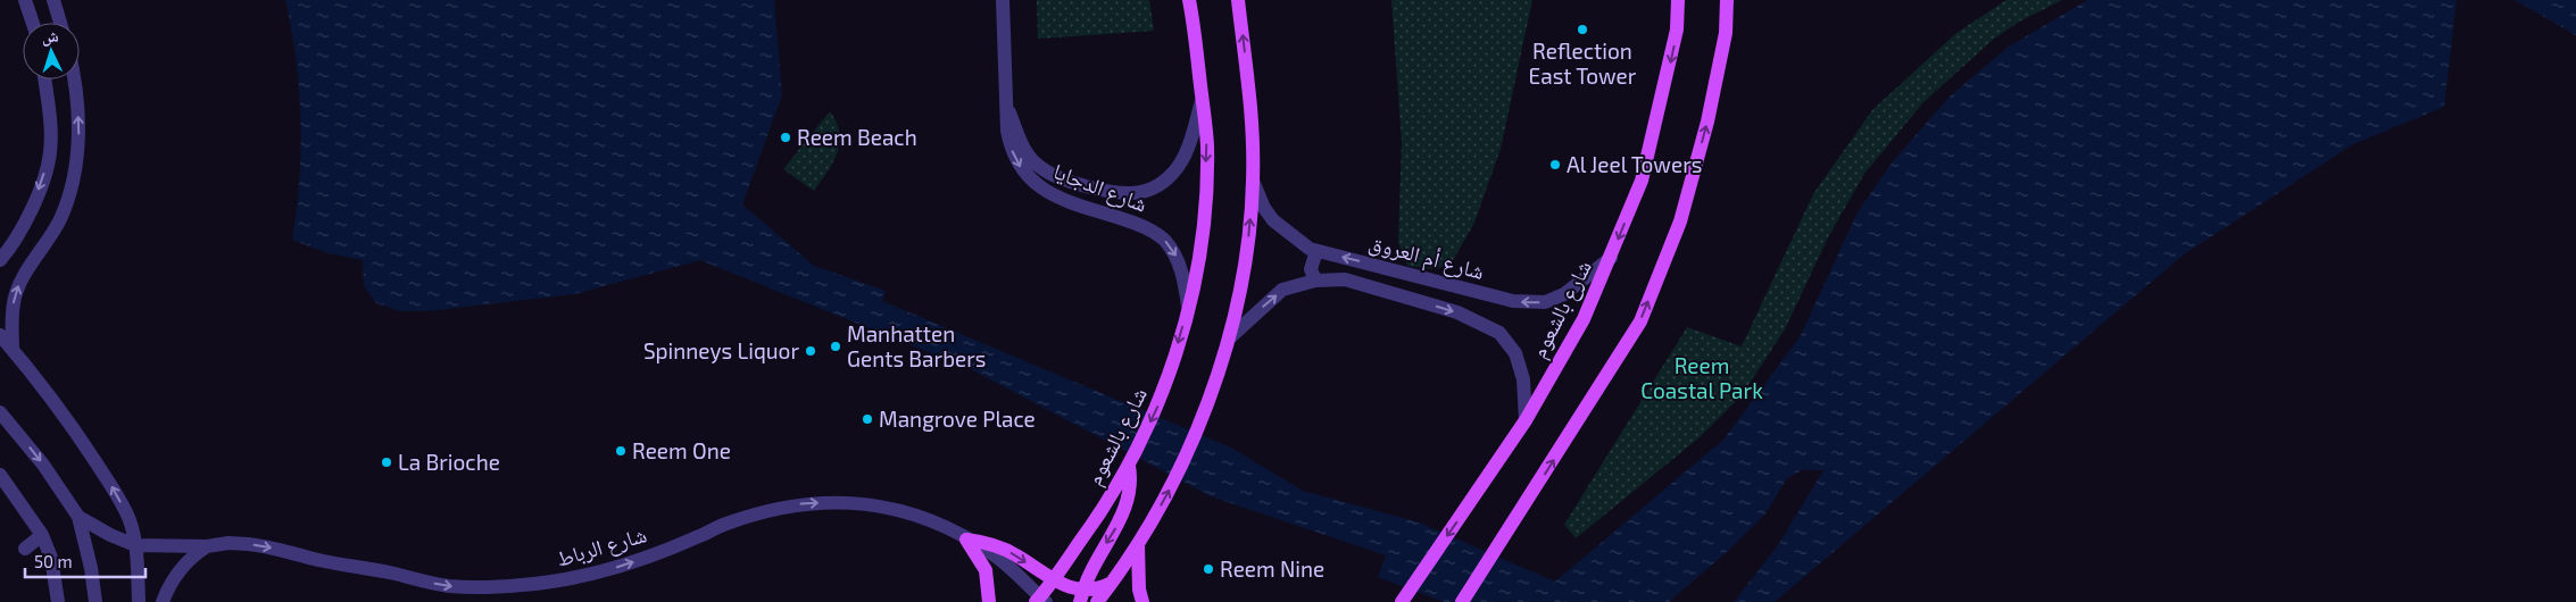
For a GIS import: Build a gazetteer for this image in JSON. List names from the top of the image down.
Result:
{
  "streets": {
    "main road": ["شارع بالشعوم"],
    "street": ["شارع الدجايا", "شارع أم العروق", "شارع الرباط"]
  },
  "crossings": [
    ["شارع الدجايا", "شارع بالشعوم"],
    ["شارع أم العروق", "شارع بالشعوم"],
    ["شارع بالشعوم", "شارع الرباط"]
  ],
  "one_way": ["شارع الدجايا", "شارع الرباط"],
  "parks": ["Reem Coastal Park"],
  "places": [
    "Reflection East Tower",
    "Reem Beach",
    "Al Jeel Towers",
    "Manhatten Gents Barbers",
    "Spinneys Liquor",
    "Mangrove Place",
    "Reem One",
    "La Brioche",
    "Reem Nine"
  ],
  "scale_bar": "50 m",
  "north": "top"
}
